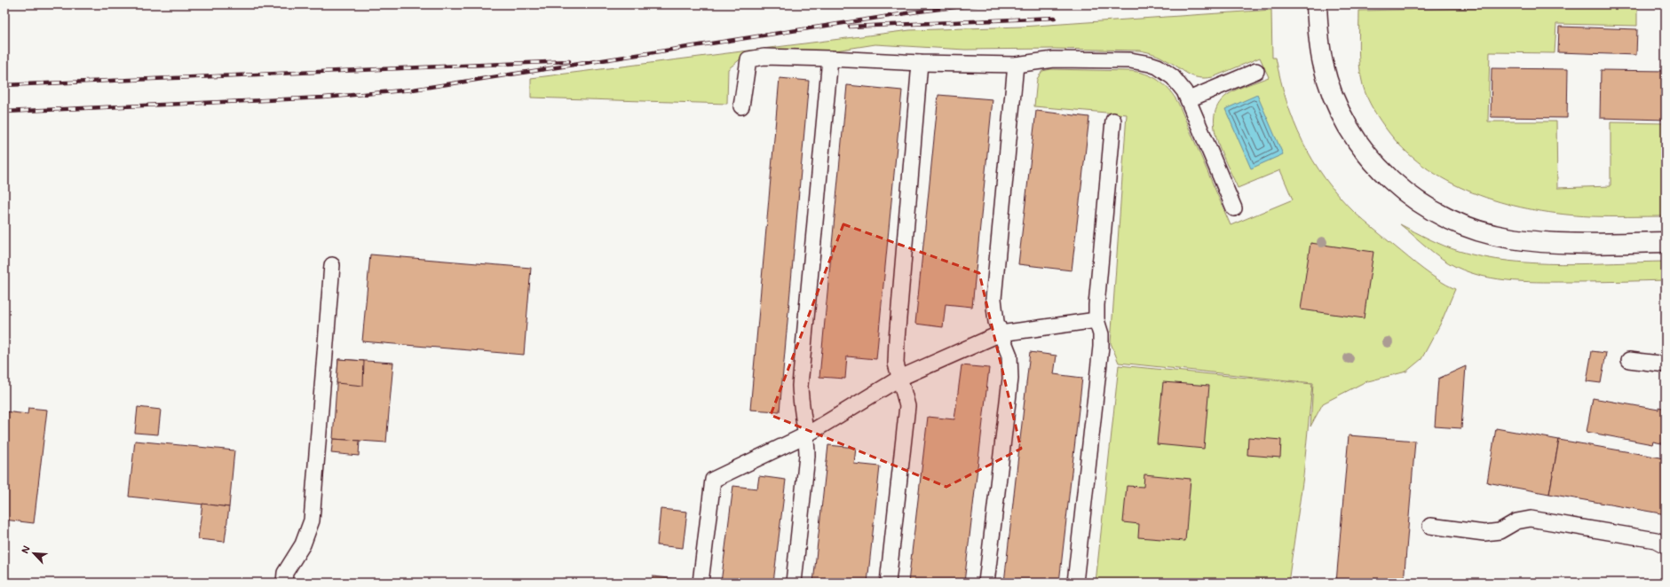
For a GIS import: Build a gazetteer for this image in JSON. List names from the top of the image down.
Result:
{
  "north": "top left"
}
